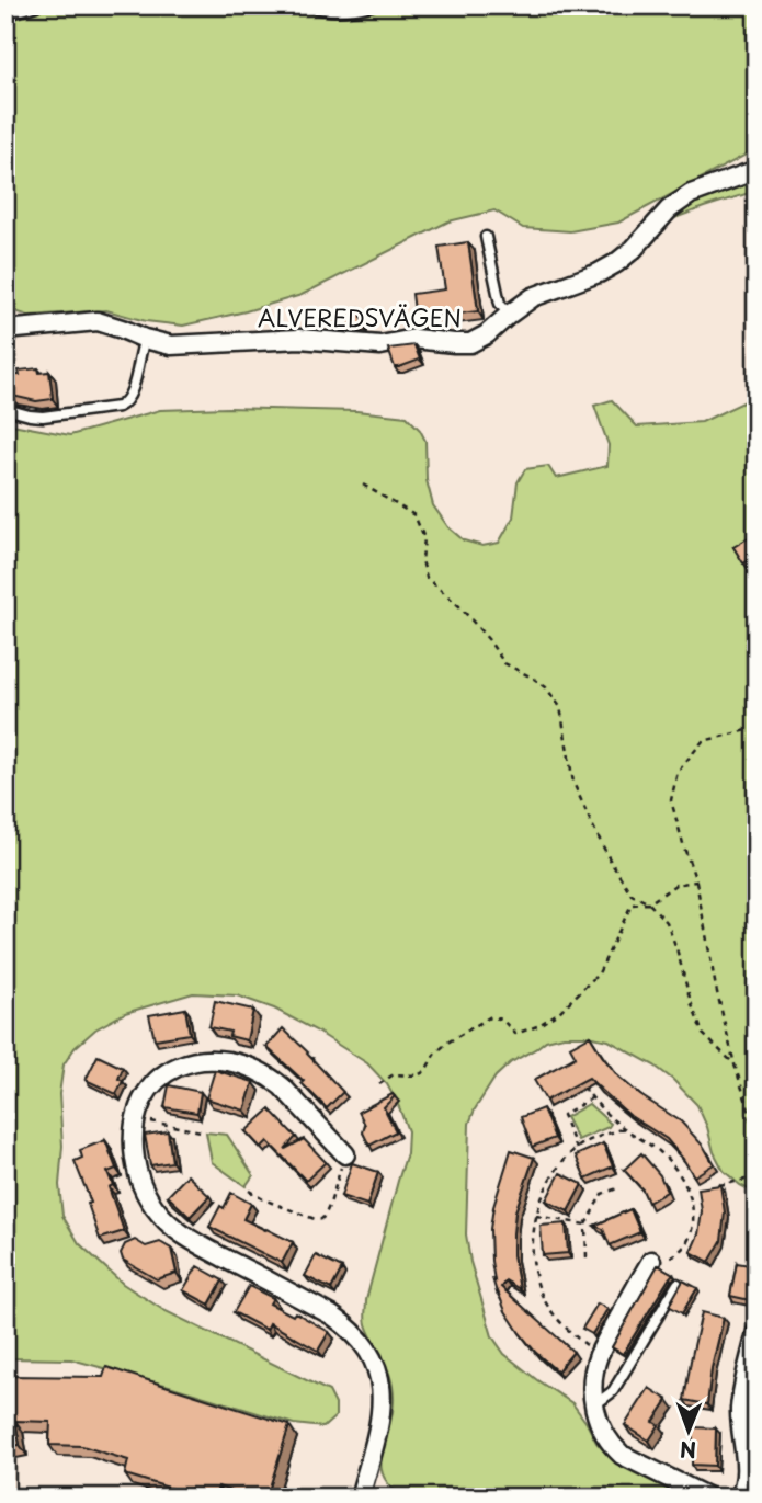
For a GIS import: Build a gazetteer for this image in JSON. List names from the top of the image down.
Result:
{
  "streets": {
    "street": ["ALVEREDSVÄGEN"]
  },
  "north": "bottom"
}
